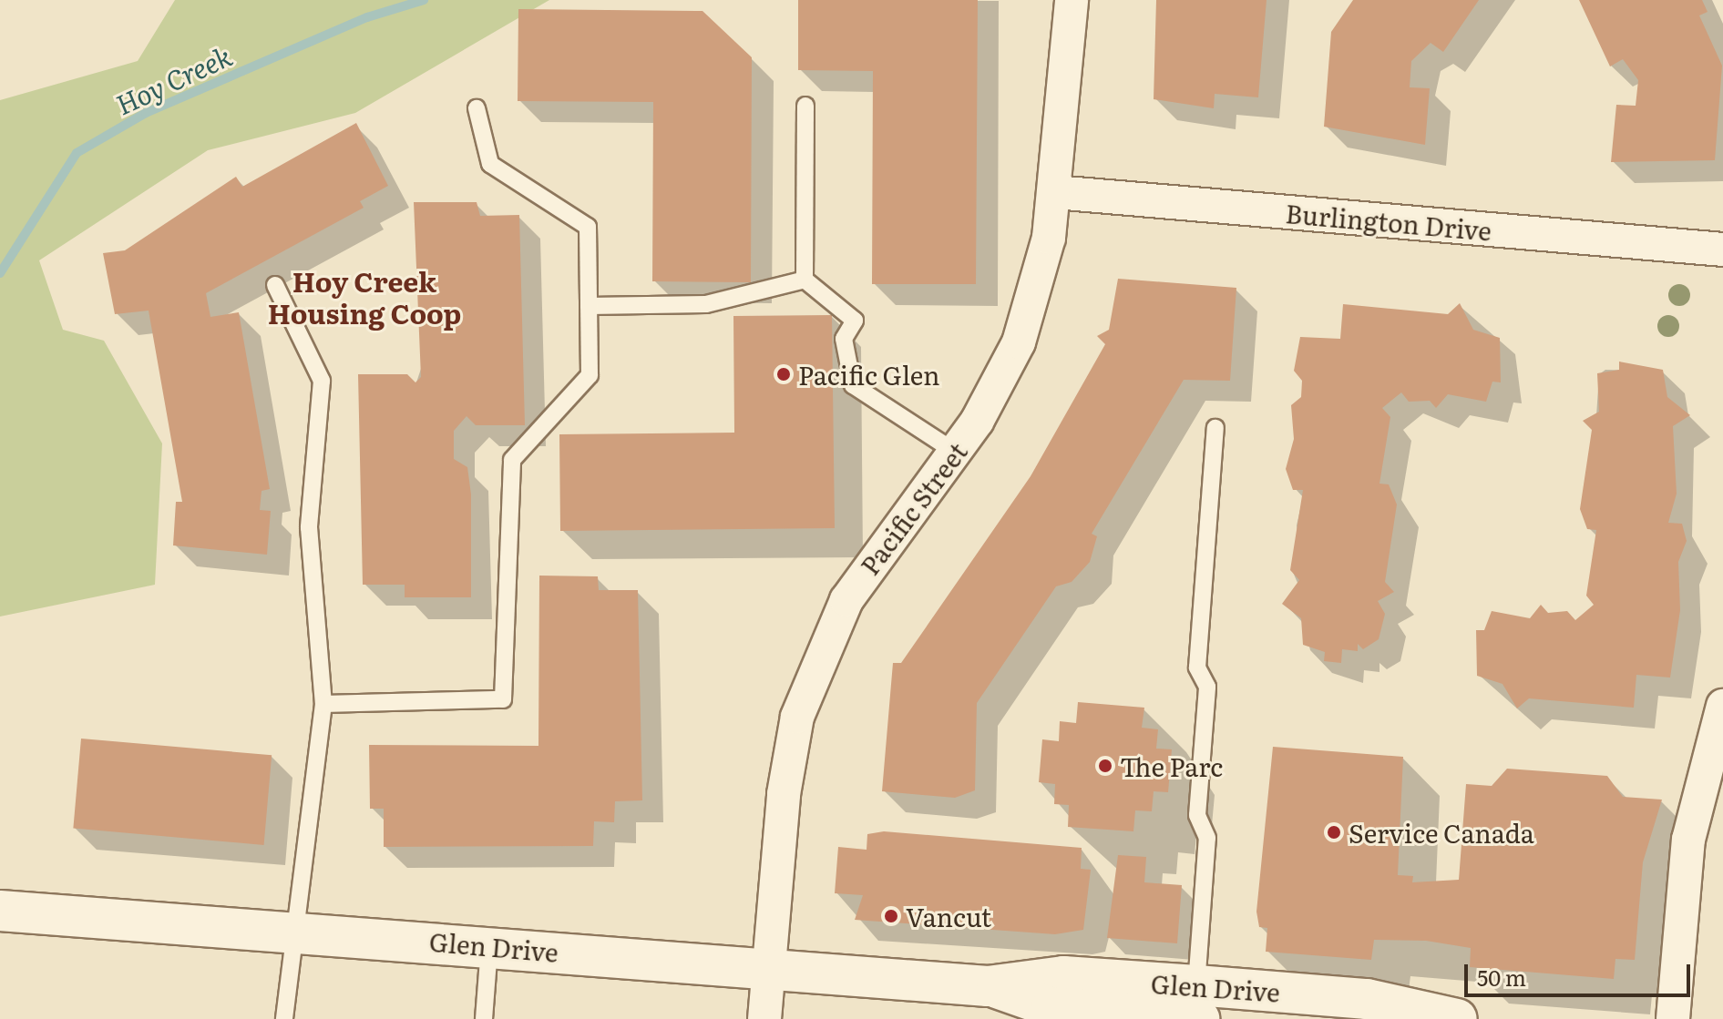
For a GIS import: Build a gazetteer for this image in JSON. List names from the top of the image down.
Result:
{
  "streets": {
    "street": ["Burlington Drive", "Pacific Street", "Glen Drive"]
  },
  "crossings": [
    ["Burlington Drive", "Pacific Street"],
    ["Pacific Street", "Glen Drive"]
  ],
  "districts": ["Hoy Creek Housing Coop"],
  "water": ["Hoy Creek"],
  "places": [
    "Pacific Glen",
    "The Parc",
    "Service Canada",
    "Vancut"
  ],
  "scale_bar": "50 m"
}
